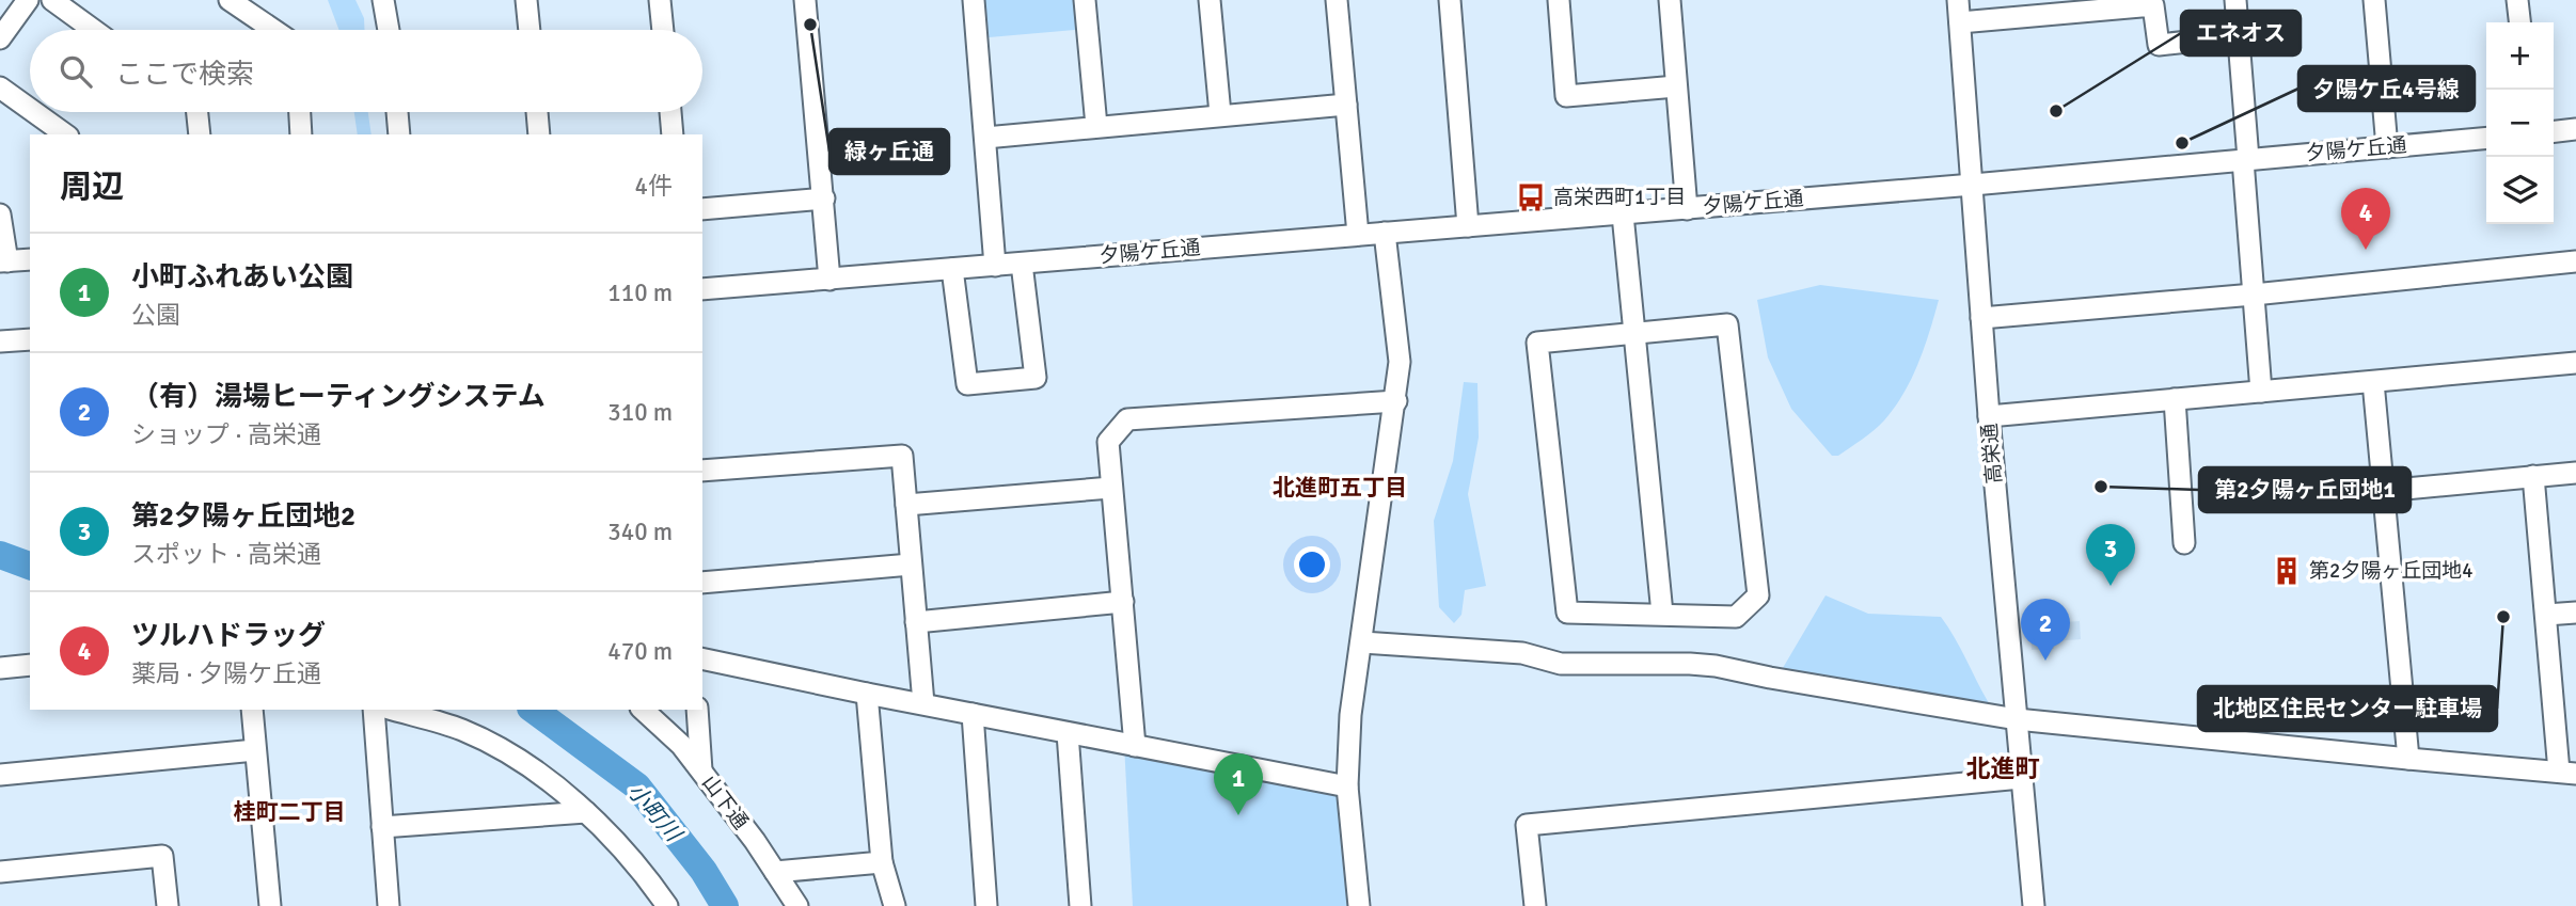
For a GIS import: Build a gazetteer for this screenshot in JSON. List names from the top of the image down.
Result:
{
  "streets": {
    "street": ["夕陽ケ丘通", "高栄通", "山下通"]
  },
  "crossings": [
    ["夕陽ケ丘通", "高栄通"]
  ],
  "districts": ["北進町五丁目", "北進町", "桂町二丁目"],
  "water": ["小町川"],
  "places": {
    "other": [
      "緑ヶ丘通",
      "エネオス",
      "夕陽ケ丘4号線",
      "第2夕陽ヶ丘団地1",
      "北地区住民センター駐車場"
    ],
    "bus stop": ["高栄西町1丁目"],
    "building": ["第2夕陽ヶ丘団地4"]
  },
  "page": {
    "map_buttons": ["+", "−"],
    "search": "ここで検索",
    "heading": ["周辺", "4件"],
    "pins": [
      "4",
      "3",
      "2",
      "1"
    ],
    "list": [
      {
        "mark": "1",
        "name": "小町ふれあい公園",
        "note": "公園",
        "value": "110 m"
      },
      {
        "mark": "2",
        "name": "（有）湯場ヒーティングシステム",
        "note": "ショップ · 高栄通",
        "value": "310 m"
      },
      {
        "mark": "3",
        "name": "第2夕陽ヶ丘団地2",
        "note": "スポット · 高栄通",
        "value": "340 m"
      },
      {
        "mark": "4",
        "name": "ツルハドラッグ",
        "note": "薬局 · 夕陽ケ丘通",
        "value": "470 m"
      }
    ]
  }
}
